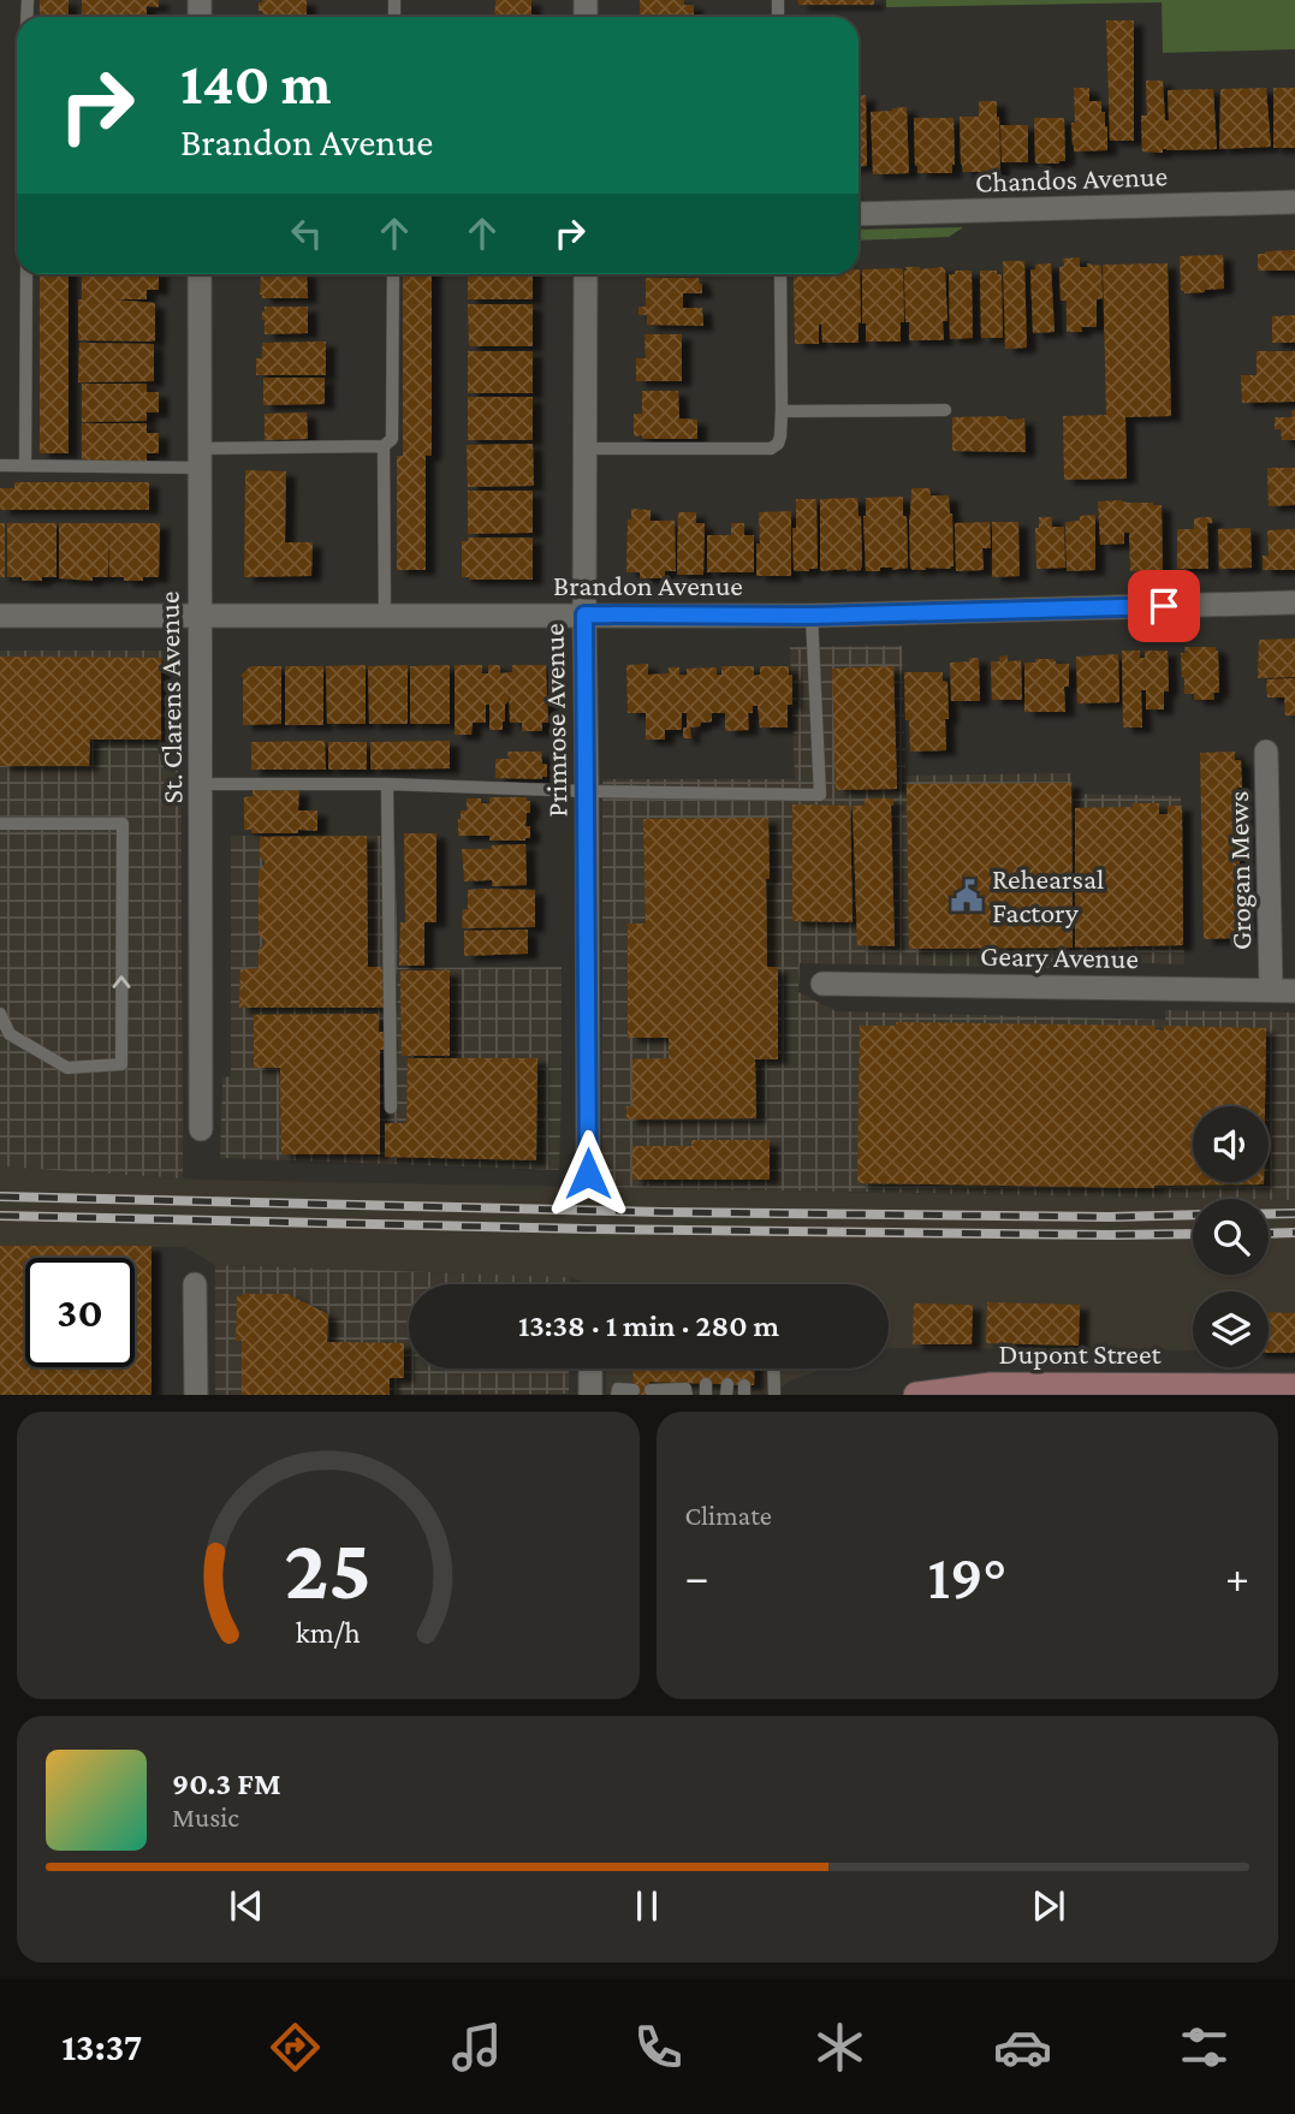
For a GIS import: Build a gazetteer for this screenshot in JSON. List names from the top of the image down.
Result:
{
  "streets": {
    "main road": ["Dupont Street"],
    "street": [
      "Chandos Avenue",
      "Brandon Avenue",
      "St. Clarens Avenue",
      "Primrose Avenue",
      "Grogan Mews",
      "Geary Avenue"
    ]
  },
  "crossings": [
    ["Brandon Avenue", "St. Clarens Avenue"],
    ["Brandon Avenue", "Primrose Avenue"],
    ["Grogan Mews", "Geary Avenue"]
  ],
  "places": {
    "public building": ["Rehearsal Factory"]
  },
  "page": {
    "turn": ["140 m", "Brandon Avenue"],
    "limit": "30",
    "trip": "13:38 · 1 min · 280 m",
    "tile": "Climate",
    "heat": ["−", "19°", "+"],
    "song": ["90.3 FM", "Music"],
    "tabs": "13:37",
    "gauge": ["25", "km/h"]
  }
}
